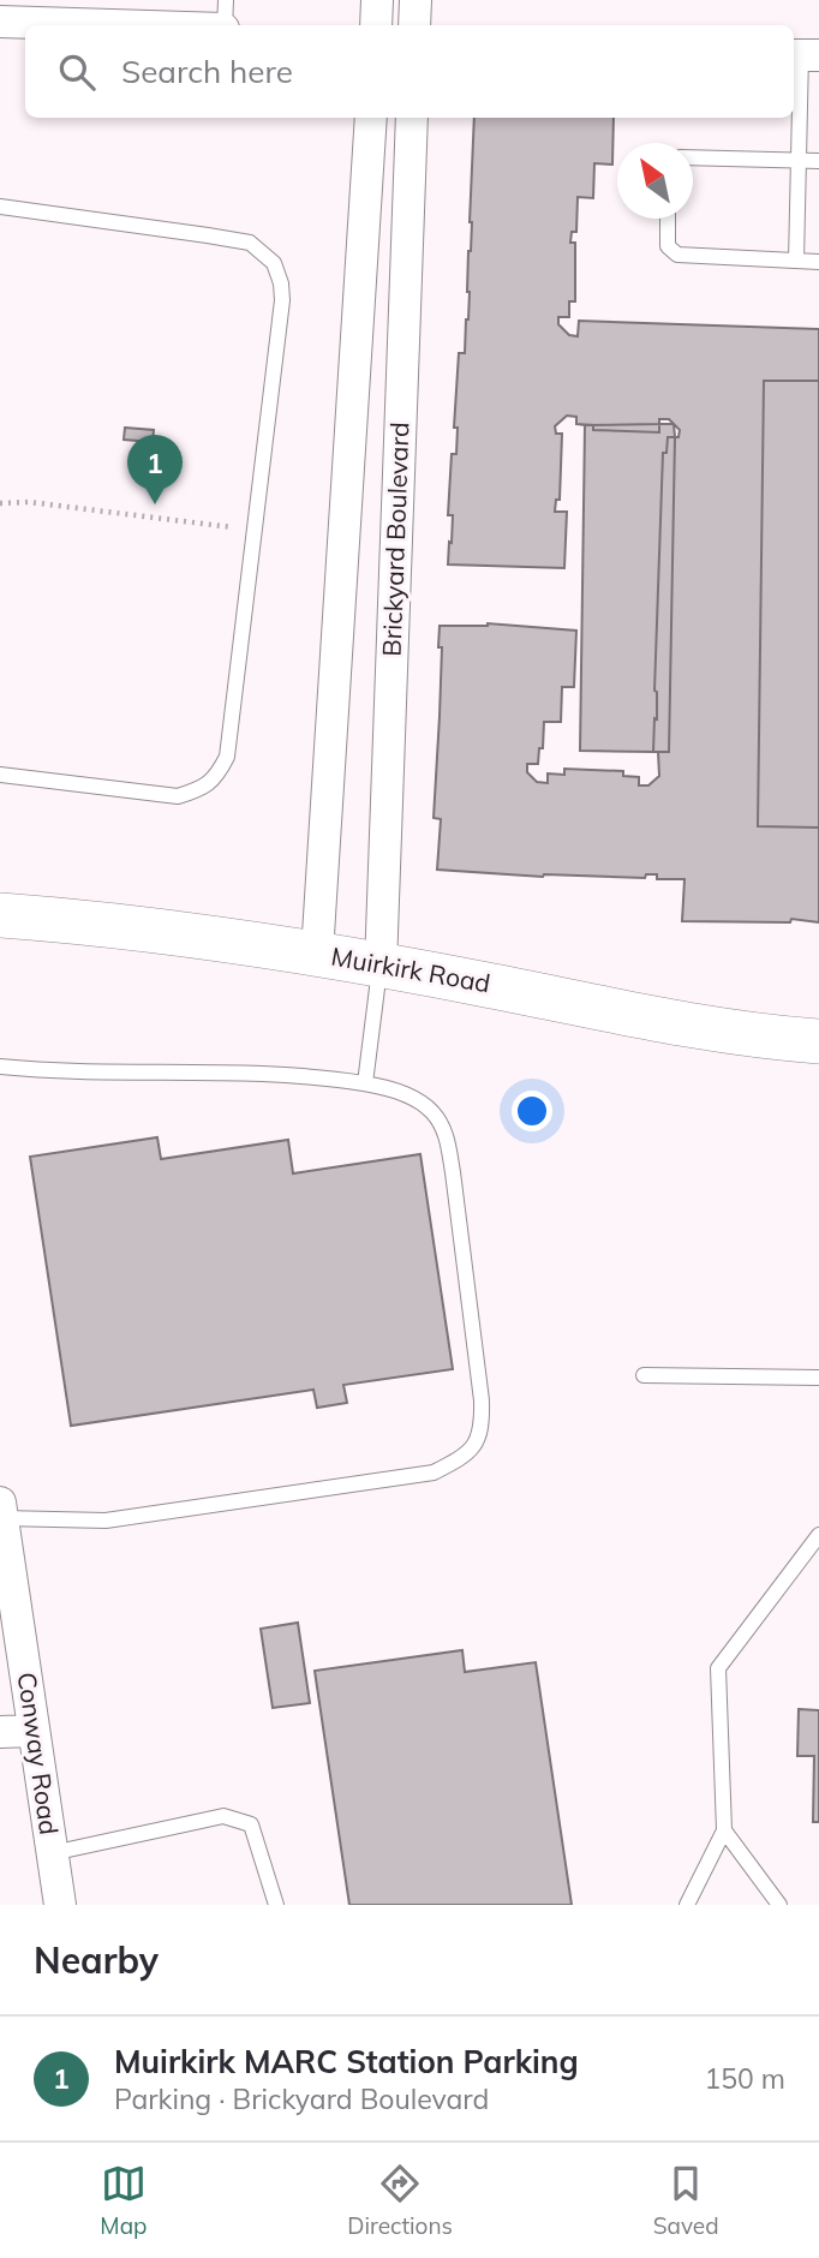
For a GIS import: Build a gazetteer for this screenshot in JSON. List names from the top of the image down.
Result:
{
  "streets": {
    "main road": ["Muirkirk Road"],
    "street": ["Brickyard Boulevard", "Conway Road"]
  },
  "crossings": [
    ["Brickyard Boulevard", "Muirkirk Road"]
  ],
  "north": "top left",
  "page": {
    "search": "Search here",
    "pins": "1",
    "heading": "Nearby",
    "list": [
      {
        "mark": "1",
        "name": "Muirkirk MARC Station Parking",
        "note": "Parking · Brickyard Boulevard",
        "value": "150 m"
      }
    ],
    "nav": ["Map", "Directions", "Saved"]
  }
}
